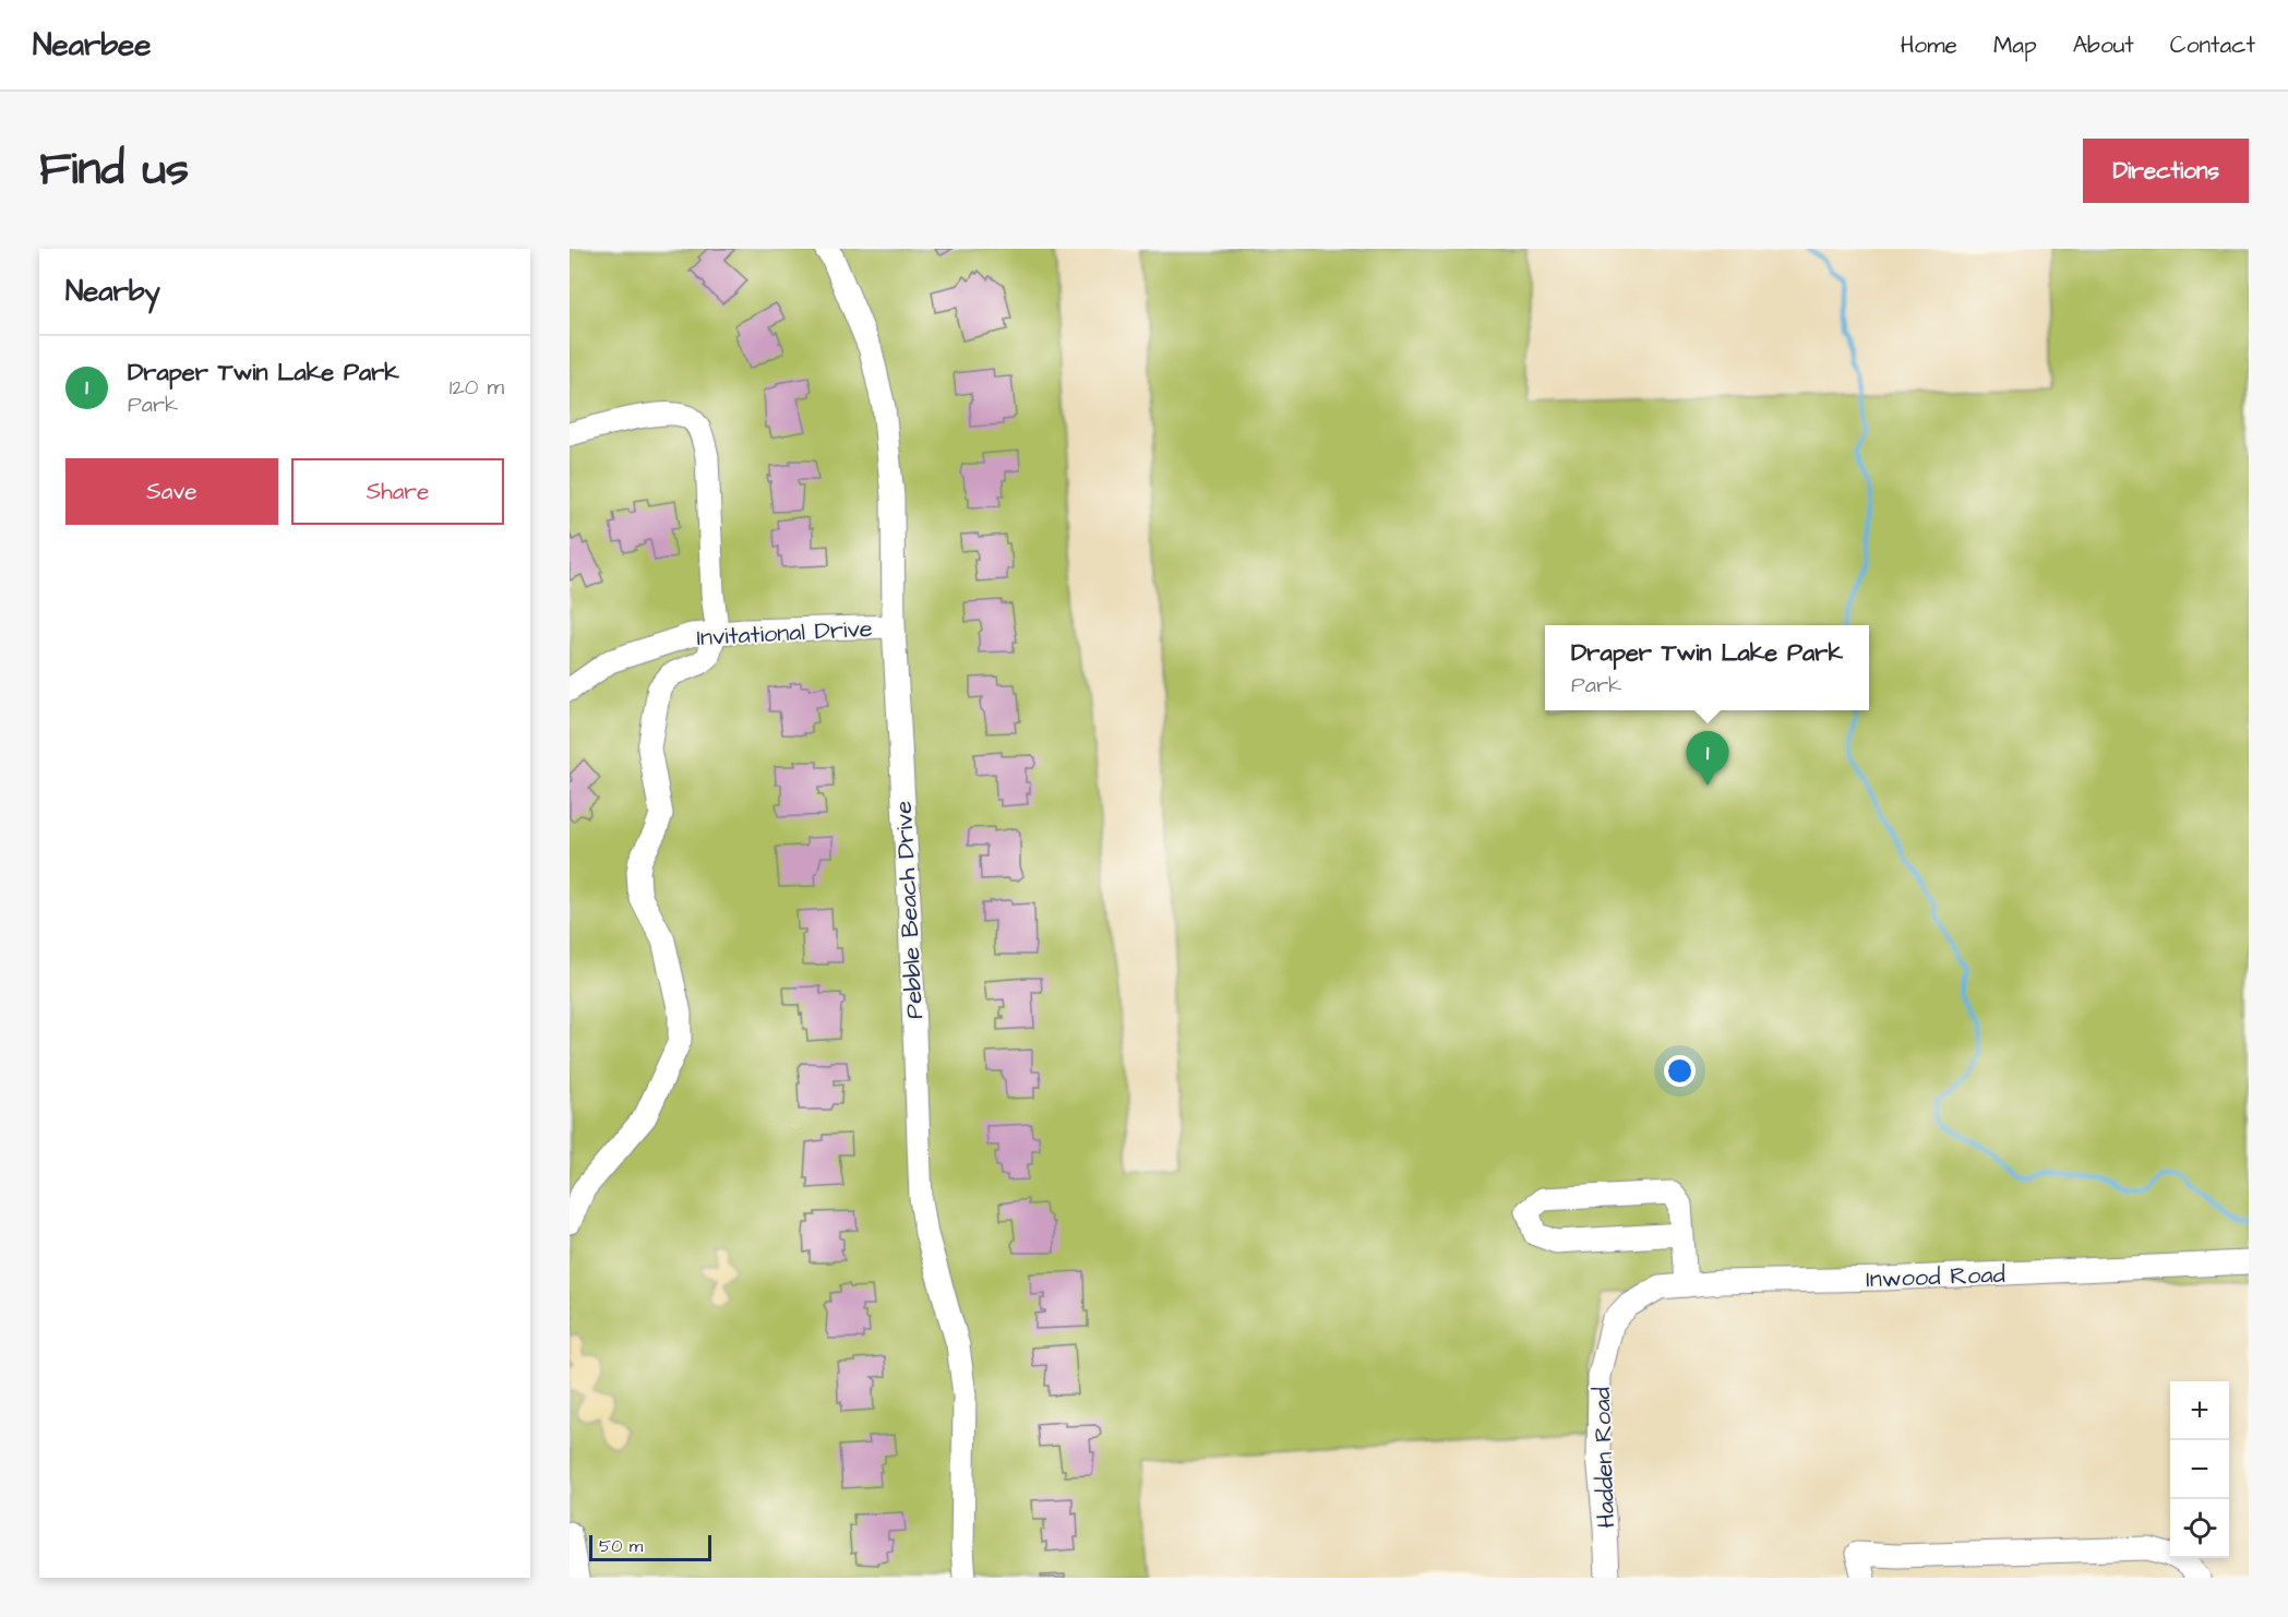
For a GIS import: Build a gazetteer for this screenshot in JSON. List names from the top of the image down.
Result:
{
  "streets": {
    "street": [
      "Invitational Drive",
      "Pebble Beach Drive",
      "Inwood Road",
      "Hadden Road"
    ]
  },
  "crossings": [
    ["Invitational Drive", "Pebble Beach Drive"],
    ["Inwood Road", "Hadden Road"]
  ],
  "scale_bar": "50 m",
  "page": {
    "header": "Nearbee",
    "nav": [
      "Home",
      "Map",
      "About",
      "Contact"
    ],
    "title": "Find us",
    "buttons": [
      "Directions",
      ["Save", "Share"]
    ],
    "heading": "Nearby",
    "list": [
      {
        "mark": "1",
        "name": "Draper Twin Lake Park",
        "note": "Park",
        "value": "120 m"
      }
    ],
    "popup": ["Draper Twin Lake Park", "Park"],
    "pins": "1",
    "map_buttons": ["+", "−"],
    "scale": "50 m"
  }
}
